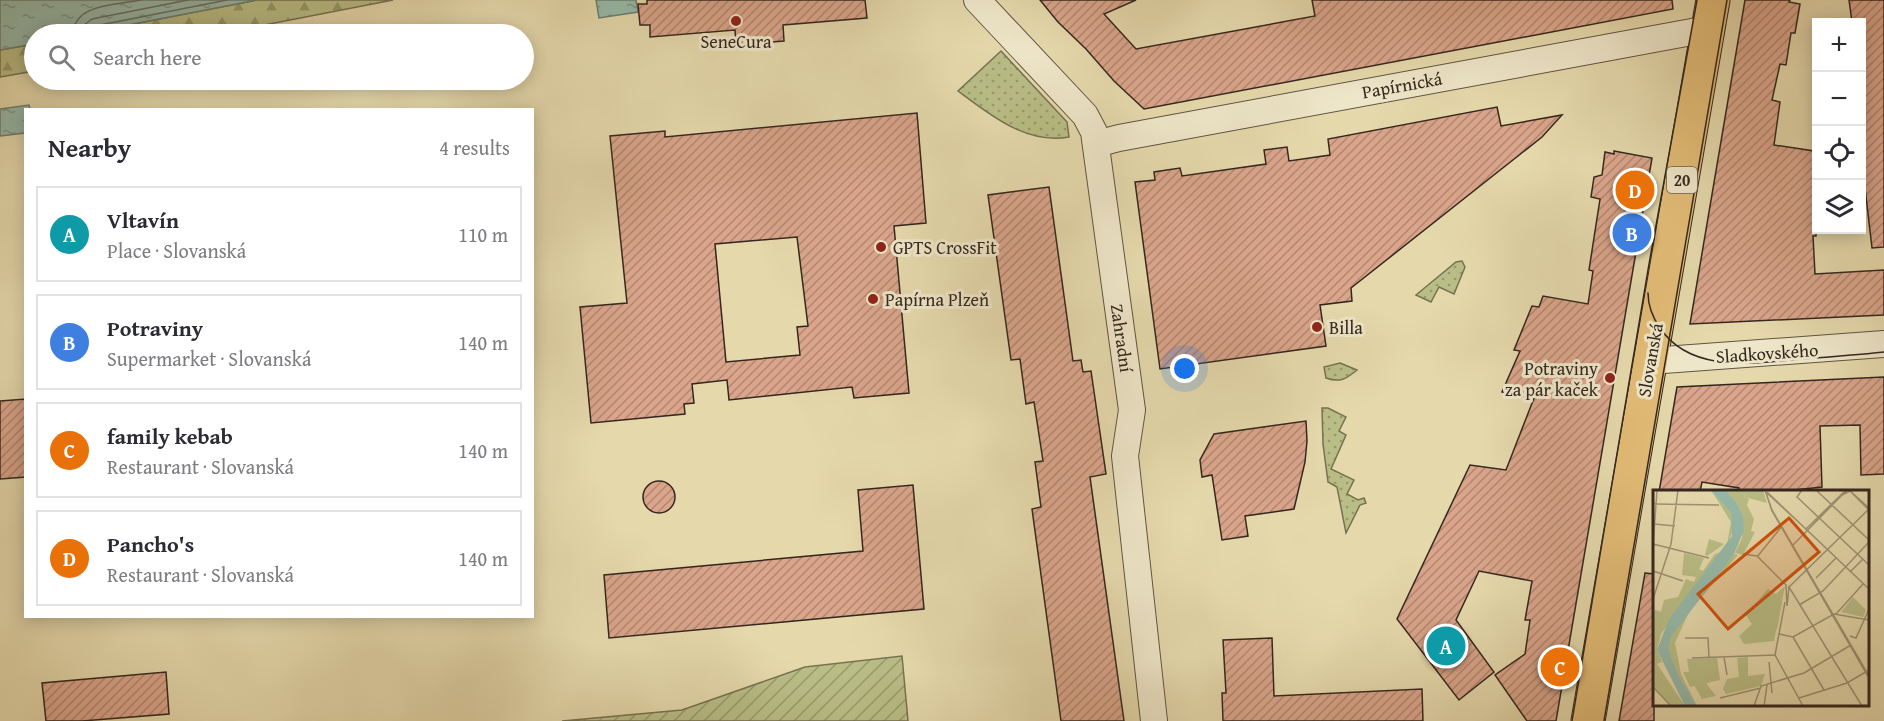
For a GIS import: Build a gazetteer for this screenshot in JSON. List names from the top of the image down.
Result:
{
  "streets": {
    "main road": ["20", "Slovanská"],
    "street": ["Papírnická", "Zahradní", "Sladkovského"]
  },
  "crossings": [
    ["Papírnická", "Zahradní"],
    ["Papírnická", "Slovanská"],
    ["Sladkovského", "Slovanská"]
  ],
  "places": [
    "SeneCura",
    "GPTS CrossFit",
    "Papírna Plzeň",
    "Billa",
    "Potraviny za pár kaček"
  ],
  "page": {
    "map_buttons": ["+", "−"],
    "search": "Search here",
    "heading": ["Nearby", "4 results"],
    "pins": [
      "D",
      "B",
      "A",
      "C"
    ],
    "list": [
      {
        "mark": "A",
        "name": "Vltavín",
        "note": "Place · Slovanská",
        "value": "110 m"
      },
      {
        "mark": "B",
        "name": "Potraviny",
        "note": "Supermarket · Slovanská",
        "value": "140 m"
      },
      {
        "mark": "C",
        "name": "family kebab",
        "note": "Restaurant · Slovanská",
        "value": "140 m"
      },
      {
        "mark": "D",
        "name": "Pancho's",
        "note": "Restaurant · Slovanská",
        "value": "140 m"
      }
    ]
  }
}
